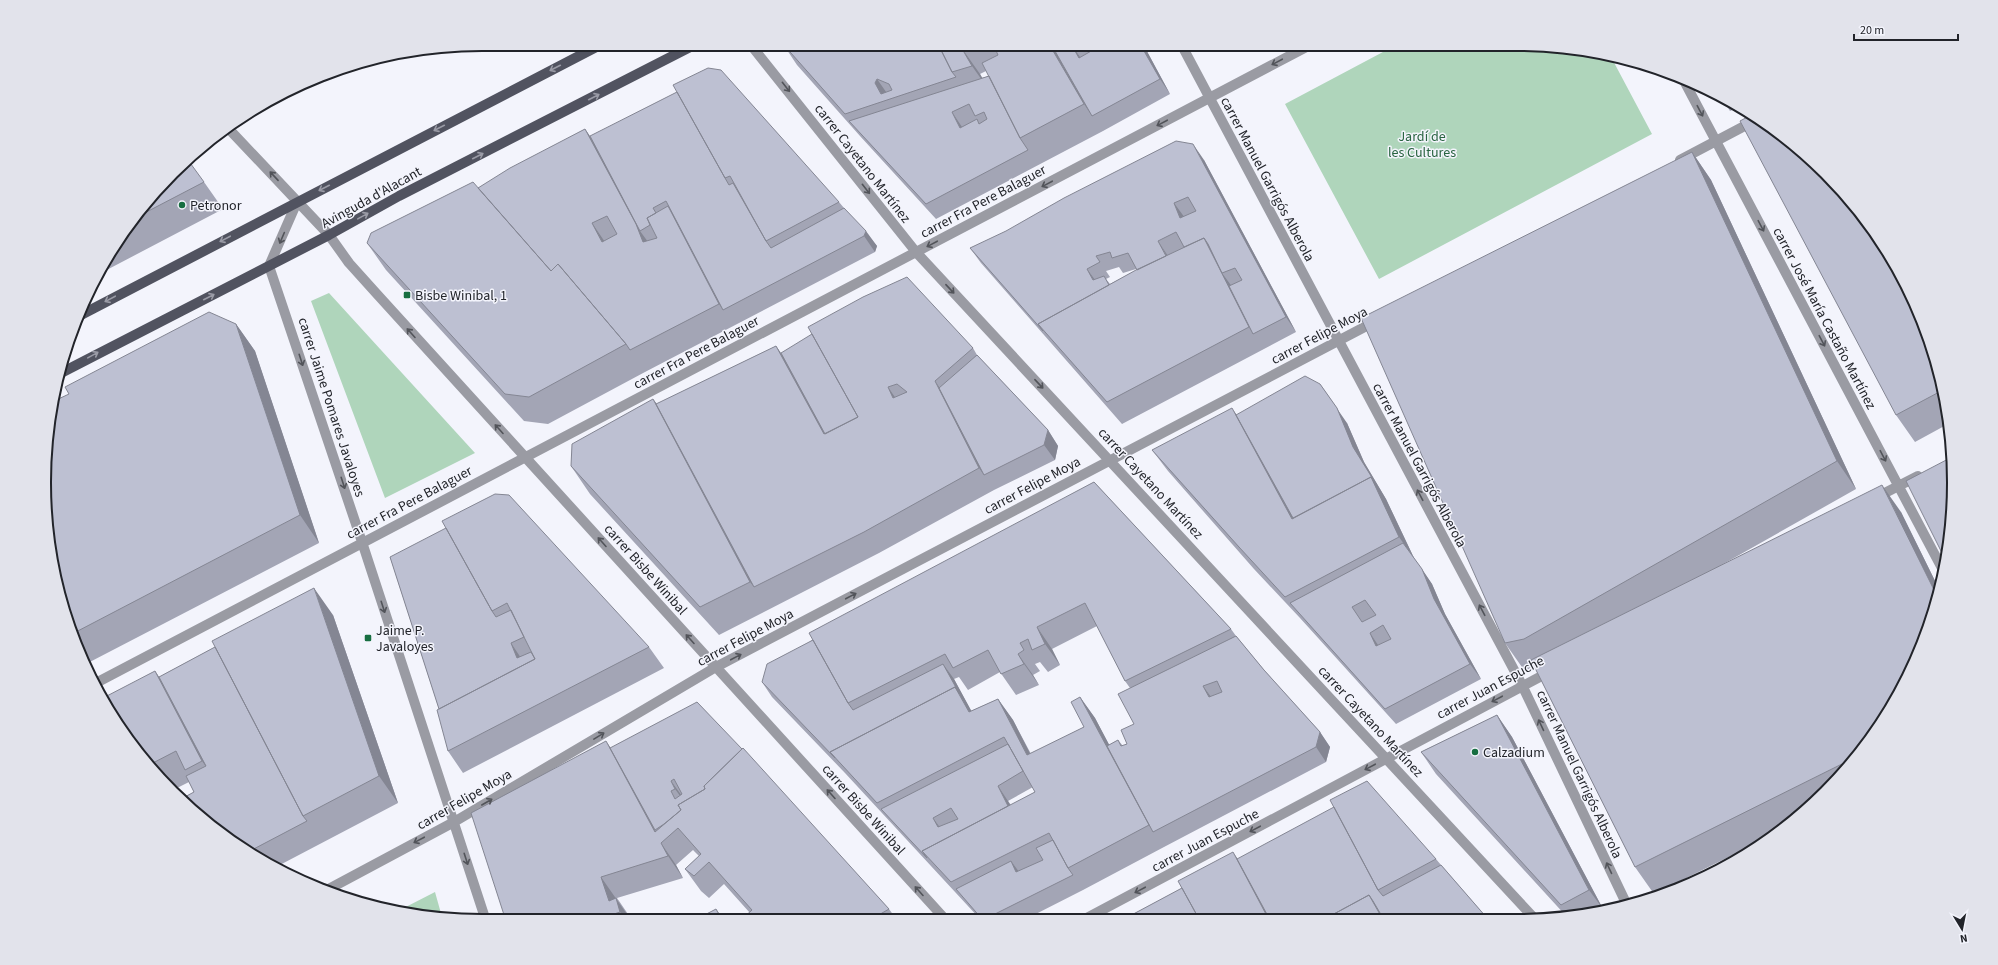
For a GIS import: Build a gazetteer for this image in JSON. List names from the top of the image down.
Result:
{
  "streets": {
    "main road": ["Avinguda d'Alacant"],
    "street": [
      "carrer Cayetano Martínez",
      "carrer Manuel Garrigós Alberola",
      "carrer Fra Pere Balaguer",
      "carrer José María Castaño Martínez",
      "carrer Felipe Moya",
      "carrer Jaime Pomares Javaloyes",
      "carrer Bisbe Winibal",
      "carrer Juan Espuche"
    ]
  },
  "crossings": [
    ["carrer Cayetano Martínez", "carrer Fra Pere Balaguer"],
    ["carrer Cayetano Martínez", "carrer Felipe Moya"],
    ["carrer Cayetano Martínez", "carrer Juan Espuche"],
    ["carrer Manuel Garrigós Alberola", "carrer Fra Pere Balaguer"],
    ["carrer Manuel Garrigós Alberola", "carrer Felipe Moya"],
    ["carrer Manuel Garrigós Alberola", "carrer Juan Espuche"],
    ["Avinguda d'Alacant", "carrer Jaime Pomares Javaloyes"],
    ["Avinguda d'Alacant", "carrer Bisbe Winibal"],
    ["carrer Fra Pere Balaguer", "carrer Jaime Pomares Javaloyes"],
    ["carrer Fra Pere Balaguer", "carrer Bisbe Winibal"],
    ["carrer Felipe Moya", "carrer Jaime Pomares Javaloyes"],
    ["carrer Felipe Moya", "carrer Bisbe Winibal"]
  ],
  "one_way": [
    "carrer Cayetano Martínez",
    "carrer Manuel Garrigós Alberola",
    "carrer José María Castaño Martínez",
    "carrer Jaime Pomares Javaloyes",
    "carrer Bisbe Winibal",
    "carrer Juan Espuche"
  ],
  "parks": ["Jardí de les Cultures"],
  "places": {
    "other": ["Petronor", "Calzadium"],
    "transit": ["Bisbe Winibal, 1", "Jaime P. Javaloyes"]
  },
  "scale_bar": "20 m",
  "north": "bottom"
}
